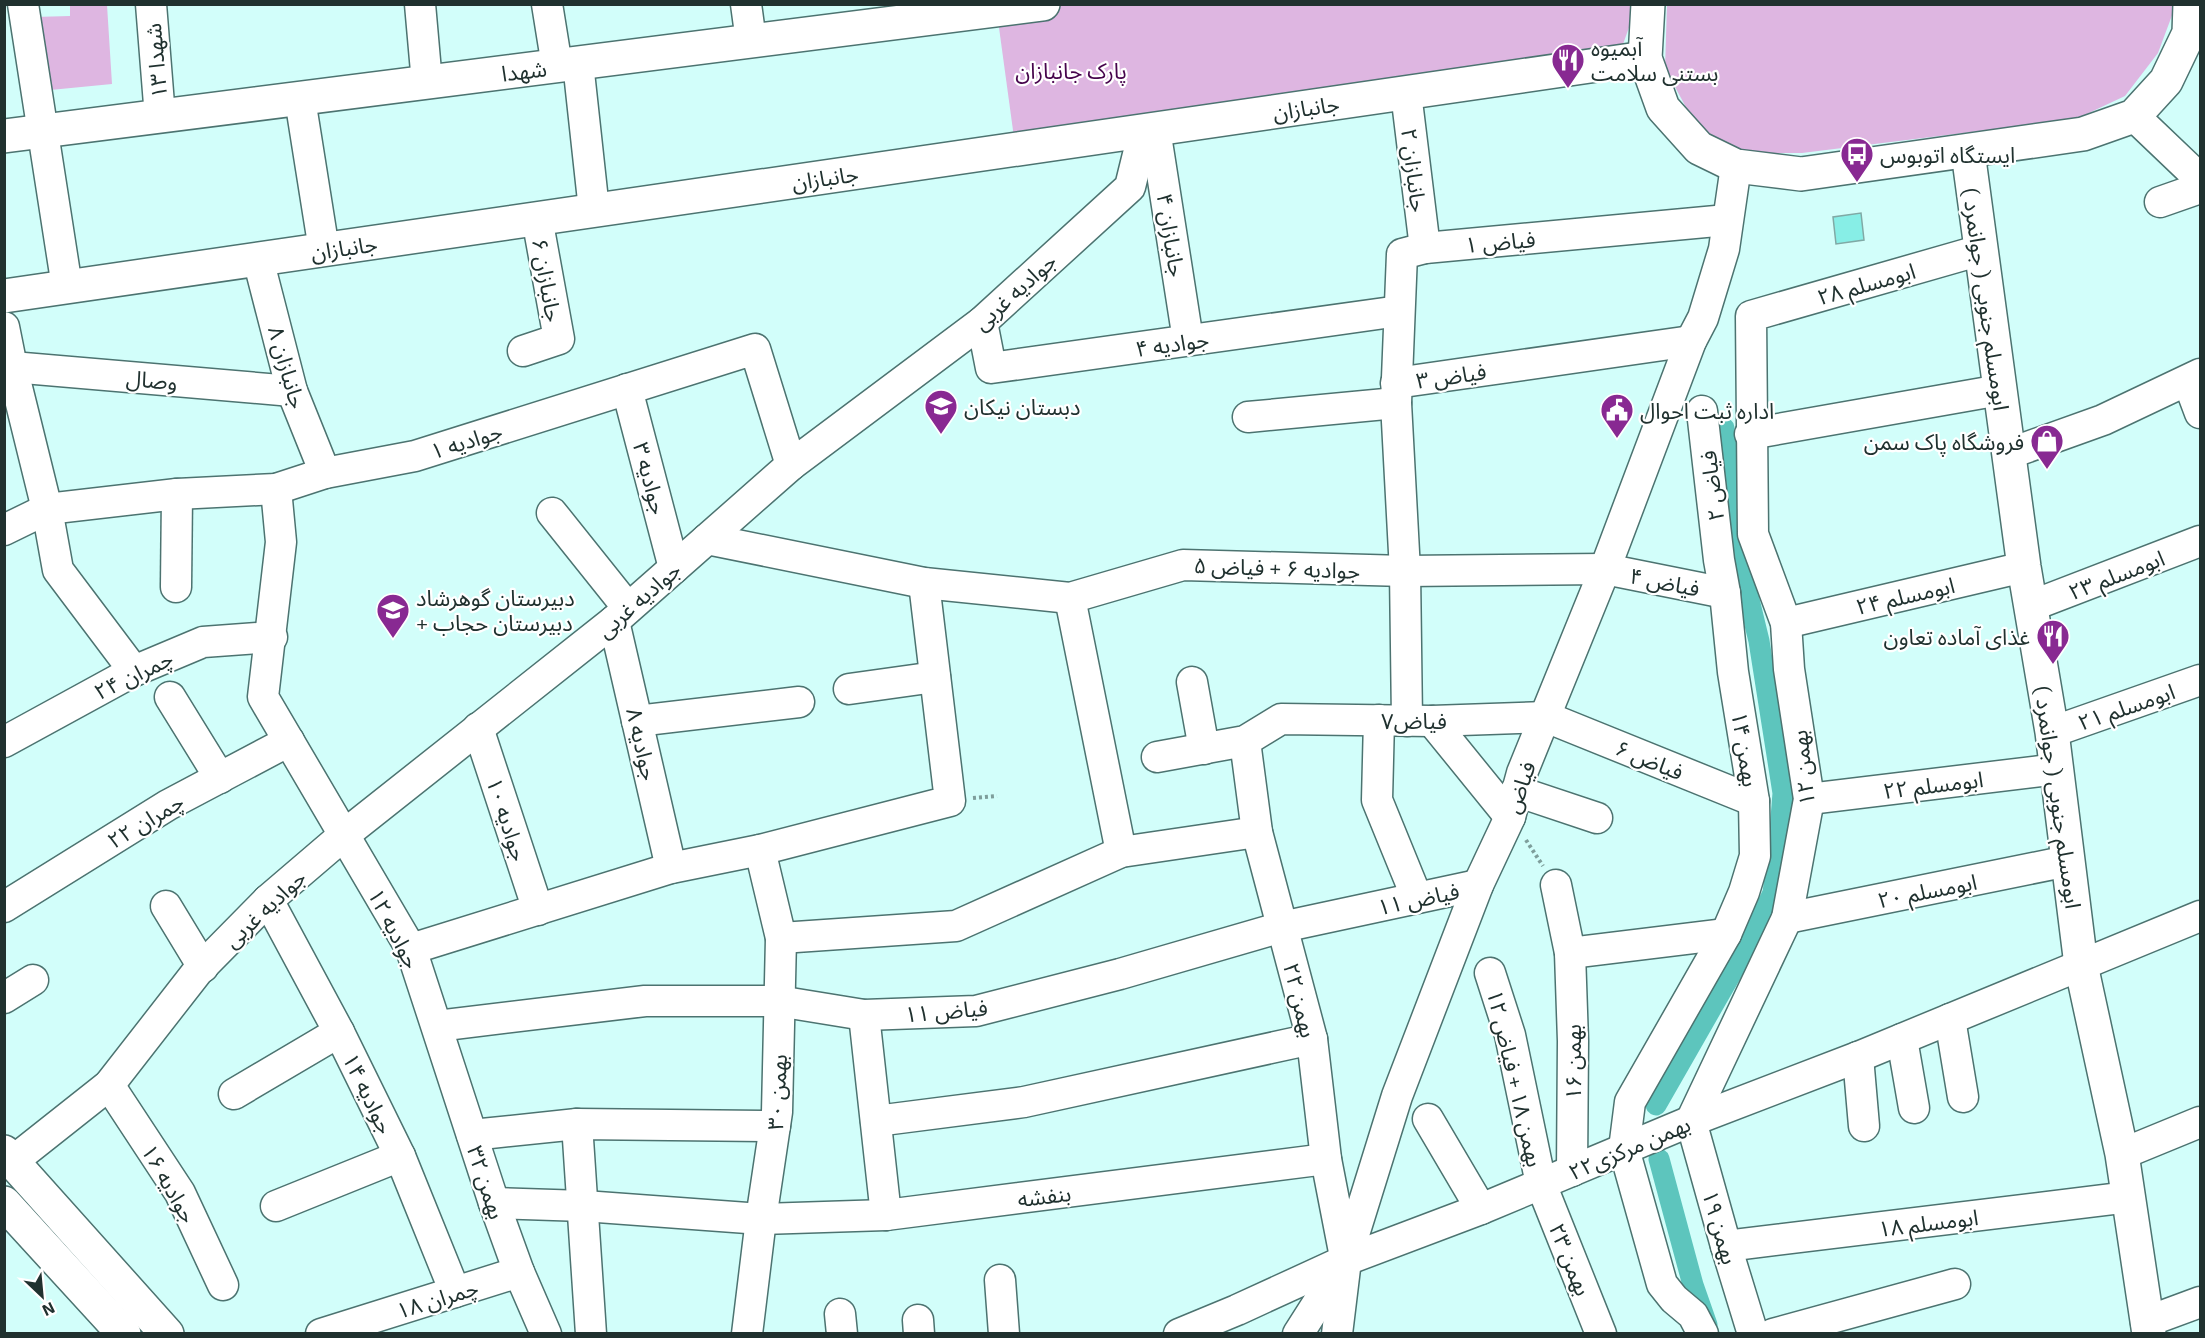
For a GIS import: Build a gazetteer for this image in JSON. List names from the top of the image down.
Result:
{
  "streets": {
    "main road": ["شهدا", "جانبازان", "ابومسلم جنوبی ( جوانمرد )"],
    "street": [
      "شهدا ۱۳",
      "جانبازان ۲",
      "جانبازان ۴",
      "فیاض ۱",
      "جانبازان ۶",
      "ابومسلم ۲۸",
      "جوادیه غربی",
      "جوادیه ۴",
      "جانبازان ۸",
      "فیاض ۳",
      "وصال",
      "جوادیه ۱",
      "جوادیه ۳",
      "فیاض ۲",
      "جوادیه ۶ + فیاض ۵",
      "ابومسلم ۲۳",
      "فیاض ۴",
      "ابومسلم ۲۴",
      "چمران ۲۴",
      "ابومسلم ۲۱",
      "فیاض۷",
      "جوادیه ۸",
      "بهمن ۱۴",
      "فیاض ۶",
      "بهمن ۱۲",
      "ابومسلم ۲۲",
      "فیاض",
      "جوادیه ۱۰",
      "چمران ۲۲",
      "ابومسلم ۲۰",
      "فیاض ۱۱",
      "جوادیه ۱۲",
      "بهمن ۲۲",
      "بهمن ۱۶",
      "بهمن ۱۸ + فیاض ۱۲",
      "بهمن ۳۰",
      "جوادیه ۱۴",
      "۲۲بهمن مرکزی",
      "بهمن ۳۲",
      "جوادیه ۱۶",
      "بنفشه",
      "ابومسلم ۱۸",
      "بهمن ۱۹",
      "بهمن ۲۳",
      "چمران ۱۸"
    ]
  },
  "crossings": [
    ["شهدا ۱۳", "شهدا"],
    ["جانبازان", "جانبازان ۲"],
    ["جانبازان", "جانبازان ۴"],
    ["جانبازان", "جانبازان ۶"],
    ["جانبازان", "جوادیه غربی"],
    ["جانبازان", "جانبازان ۸"],
    ["جانبازان ۲", "فیاض ۱"],
    ["جانبازان ۴", "جوادیه غربی"],
    ["جانبازان ۴", "جوادیه ۴"],
    ["فیاض ۱", "جوادیه ۴"],
    ["فیاض ۱", "فیاض ۳"],
    ["فیاض ۱", "فیاض"],
    ["ابومسلم ۲۸", "ابومسلم جنوبی ( جوانمرد )"],
    ["ابومسلم ۲۸", "بهمن ۱۲"],
    ["جوادیه غربی", "جوادیه ۴"],
    ["جوادیه غربی", "جوادیه ۱"],
    ["جوادیه غربی", "جوادیه ۳"],
    ["جوادیه غربی", "جوادیه ۶ + فیاض ۵"],
    ["جوادیه غربی", "جوادیه ۸"],
    ["جوادیه غربی", "جوادیه ۱۰"],
    ["جوادیه غربی", "جوادیه ۱۲"],
    ["جوادیه غربی", "جوادیه ۱۴"],
    ["جوادیه غربی", "جوادیه ۱۶"],
    ["ابومسلم جنوبی ( جوانمرد )", "ابومسلم ۲۳"],
    ["ابومسلم جنوبی ( جوانمرد )", "ابومسلم ۲۴"],
    ["ابومسلم جنوبی ( جوانمرد )", "ابومسلم ۲۱"],
    ["ابومسلم جنوبی ( جوانمرد )", "ابومسلم ۲۲"],
    ["ابومسلم جنوبی ( جوانمرد )", "ابومسلم ۲۰"],
    ["ابومسلم جنوبی ( جوانمرد )", "۲۲بهمن مرکزی"],
    ["ابومسلم جنوبی ( جوانمرد )", "ابومسلم ۱۸"],
    ["جانبازان ۸", "وصال"],
    ["جانبازان ۸", "جوادیه ۱"],
    ["فیاض ۳", "جوادیه ۶ + فیاض ۵"],
    ["فیاض ۳", "فیاض۷"],
    ["فیاض ۳", "فیاض"],
    ["فیاض ۳", "فیاض ۱۱"],
    ["جوادیه ۱", "جوادیه ۳"],
    ["جوادیه ۱", "جوادیه ۱۲"],
    ["فیاض ۲", "بهمن ۱۴"],
    ["جوادیه ۶ + فیاض ۵", "فیاض ۴"],
    ["جوادیه ۶ + فیاض ۵", "فیاض"],
    ["فیاض ۴", "بهمن ۱۴"],
    ["فیاض ۴", "فیاض"],
    ["ابومسلم ۲۴", "بهمن ۱۲"],
    ["چمران ۲۴", "جوادیه ۱۲"],
    ["فیاض۷", "فیاض ۶"],
    ["فیاض۷", "فیاض"],
    ["فیاض۷", "بهمن ۲۲"],
    ["بهمن ۱۴", "فیاض ۶"],
    ["بهمن ۱۴", "۲۲بهمن مرکزی"],
    ["فیاض ۶", "فیاض"],
    ["بهمن ۱۲", "ابومسلم ۲۲"],
    ["بهمن ۱۲", "ابومسلم ۲۰"],
    ["بهمن ۱۲", "۲۲بهمن مرکزی"],
    ["بهمن ۱۲", "بهمن ۱۹"],
    ["فیاض", "فیاض ۱۱"],
    ["فیاض", "بهمن ۲۲"],
    ["فیاض", "۲۲بهمن مرکزی"],
    ["چمران ۲۲", "جوادیه ۱۲"],
    ["فیاض ۱۱", "جوادیه ۱۲"],
    ["فیاض ۱۱", "بهمن ۲۲"],
    ["فیاض ۱۱", "بهمن ۳۰"],
    ["فیاض ۱۱", "بهمن ۳۲"],
    ["جوادیه ۱۲", "بهمن ۳۲"],
    ["بهمن ۲۲", "۲۲بهمن مرکزی"],
    ["بهمن ۲۲", "بنفشه"],
    ["بهمن ۱۶", "۲۲بهمن مرکزی"],
    ["بهمن ۱۸ + فیاض ۱۲", "۲۲بهمن مرکزی"],
    ["بهمن ۱۸ + فیاض ۱۲", "بهمن ۲۳"],
    ["بهمن ۳۰", "بنفشه"],
    ["جوادیه ۱۴", "چمران ۱۸"],
    ["۲۲بهمن مرکزی", "بهمن ۱۹"],
    ["۲۲بهمن مرکزی", "بهمن ۲۳"],
    ["بهمن ۳۲", "بنفشه"],
    ["بهمن ۳۲", "چمران ۱۸"],
    ["ابومسلم ۱۸", "بهمن ۱۹"]
  ],
  "parks": ["پارک جانبازان"],
  "places": {
    "restaurant": ["آبمیوه بستنی سلامت", "غذای آماده تعاون"],
    "bus stop": ["ایستگاه اتوبوس"],
    "school or university": ["دبستان نیکان", "دبیرستان گوهرشاد + دبیرستان حجاب"],
    "public building": ["اداره ثبت احوال"],
    "shop": ["فروشگاه پاک سمن"]
  },
  "north": "bottom right"
}
